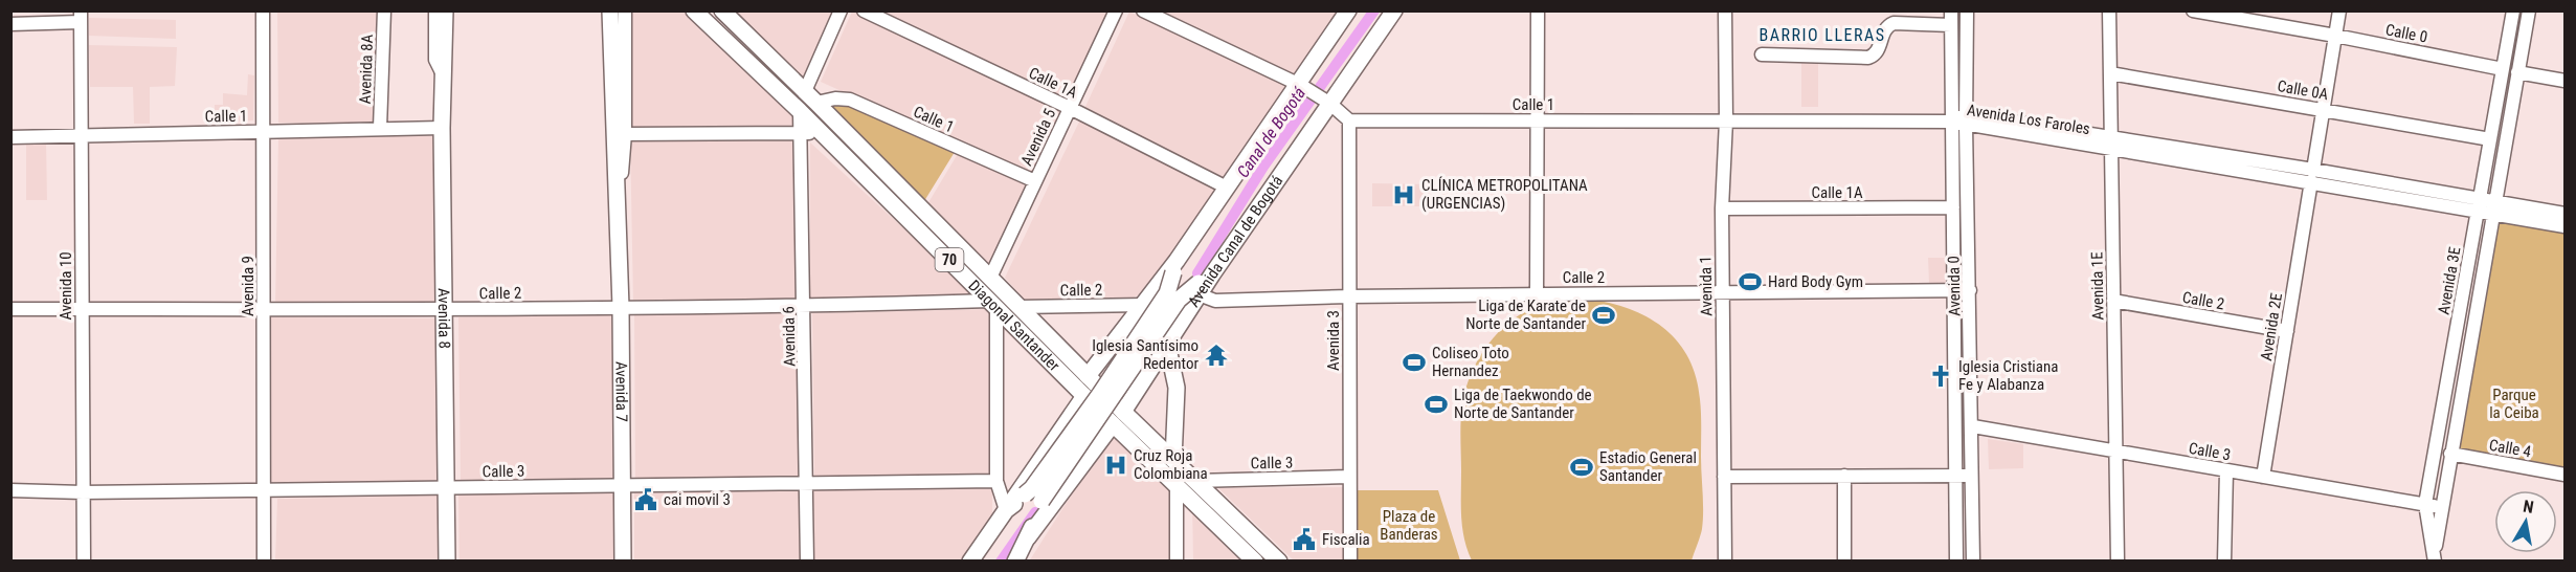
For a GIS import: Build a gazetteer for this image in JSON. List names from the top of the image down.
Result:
{
  "streets": {
    "main road": [
      "Avenida Canal de Bogotá",
      "70",
      "Avenida 8",
      "Diagonal Santander",
      "Avenida 7"
    ],
    "street": [
      "Calle 0",
      "Avenida 8A",
      "Calle 1A",
      "Calle 0A",
      "Calle 1",
      "Avenida Los Faroles",
      "Avenida 5",
      "Calle 2",
      "Avenida 3E",
      "Avenida 10",
      "Avenida 9",
      "Avenida 1",
      "Avenida 0",
      "Avenida 1E",
      "Avenida 2E",
      "Avenida 6",
      "Avenida 3",
      "Calle 4",
      "Calle 3"
    ]
  },
  "crossings": [
    ["Calle 0", "Avenida 3E"],
    ["Calle 0", "Avenida 2E"],
    ["Avenida 8A", "Calle 1"],
    ["Calle 1A", "Avenida 5"],
    ["Calle 1A", "Avenida Canal de Bogotá"],
    ["Calle 1A", "Avenida 1"],
    ["Calle 1A", "Avenida 0"],
    ["Calle 0A", "Avenida 3E"],
    ["Calle 0A", "Avenida 1E"],
    ["Calle 0A", "Avenida 2E"],
    ["Calle 1", "Avenida Los Faroles"],
    ["Calle 1", "Avenida 5"],
    ["Calle 1", "Avenida 10"],
    ["Calle 1", "Avenida 9"],
    ["Calle 1", "Avenida 1"],
    ["Calle 1", "Avenida 0"],
    ["Calle 1", "Avenida 8"],
    ["Calle 1", "Diagonal Santander"],
    ["Calle 1", "Avenida 3"],
    ["Avenida Los Faroles", "Avenida 3E"],
    ["Avenida Los Faroles", "Avenida 0"],
    ["Avenida Los Faroles", "Avenida 1E"],
    ["Avenida Los Faroles", "Avenida 2E"],
    ["Avenida 5", "Diagonal Santander"],
    ["Avenida Canal de Bogotá", "Calle 2"],
    ["Calle 2", "Avenida 10"],
    ["Calle 2", "Avenida 9"],
    ["Calle 2", "Avenida 1"],
    ["Calle 2", "Avenida 0"],
    ["Calle 2", "Avenida 1E"],
    ["Calle 2", "Avenida 8"],
    ["Calle 2", "Diagonal Santander"],
    ["Calle 2", "Avenida 2E"],
    ["Calle 2", "Avenida 6"],
    ["Calle 2", "Avenida 3"],
    ["Calle 2", "Avenida 7"],
    ["Avenida 3E", "Calle 4"],
    ["Avenida 3E", "Calle 3"],
    ["Avenida 10", "Calle 3"],
    ["Avenida 9", "Calle 3"],
    ["Avenida 0", "Calle 3"],
    ["Avenida 1E", "Calle 3"],
    ["Avenida 8", "Calle 3"],
    ["Diagonal Santander", "Avenida 6"],
    ["Diagonal Santander", "Calle 3"],
    ["Avenida 2E", "Calle 3"],
    ["Avenida 6", "Calle 3"],
    ["Avenida 3", "Calle 3"],
    ["Avenida 7", "Calle 3"]
  ],
  "districts": ["BARRIO LLERAS"],
  "water": ["Canal de Bogotá"],
  "parks": ["Parque la Ceiba", "Plaza de Banderas"],
  "places": {
    "hospital": ["CLÍNICA METROPOLITANA (URGENCIAS)", "Cruz Roja Colombiana"],
    "sports": [
      "Hard Body Gym",
      "Liga de Karate de Norte de Santander",
      "Coliseo Toto Hernandez",
      "Liga de Taekwondo de Norte de Santander",
      "Estadio General Santander"
    ],
    "temple": ["Iglesia Santísimo Redentor"],
    "church": ["Iglesia Cristiana Fe y Alabanza"],
    "public building": ["cai movil 3", "Fiscalia"]
  },
  "north": "top"
}
